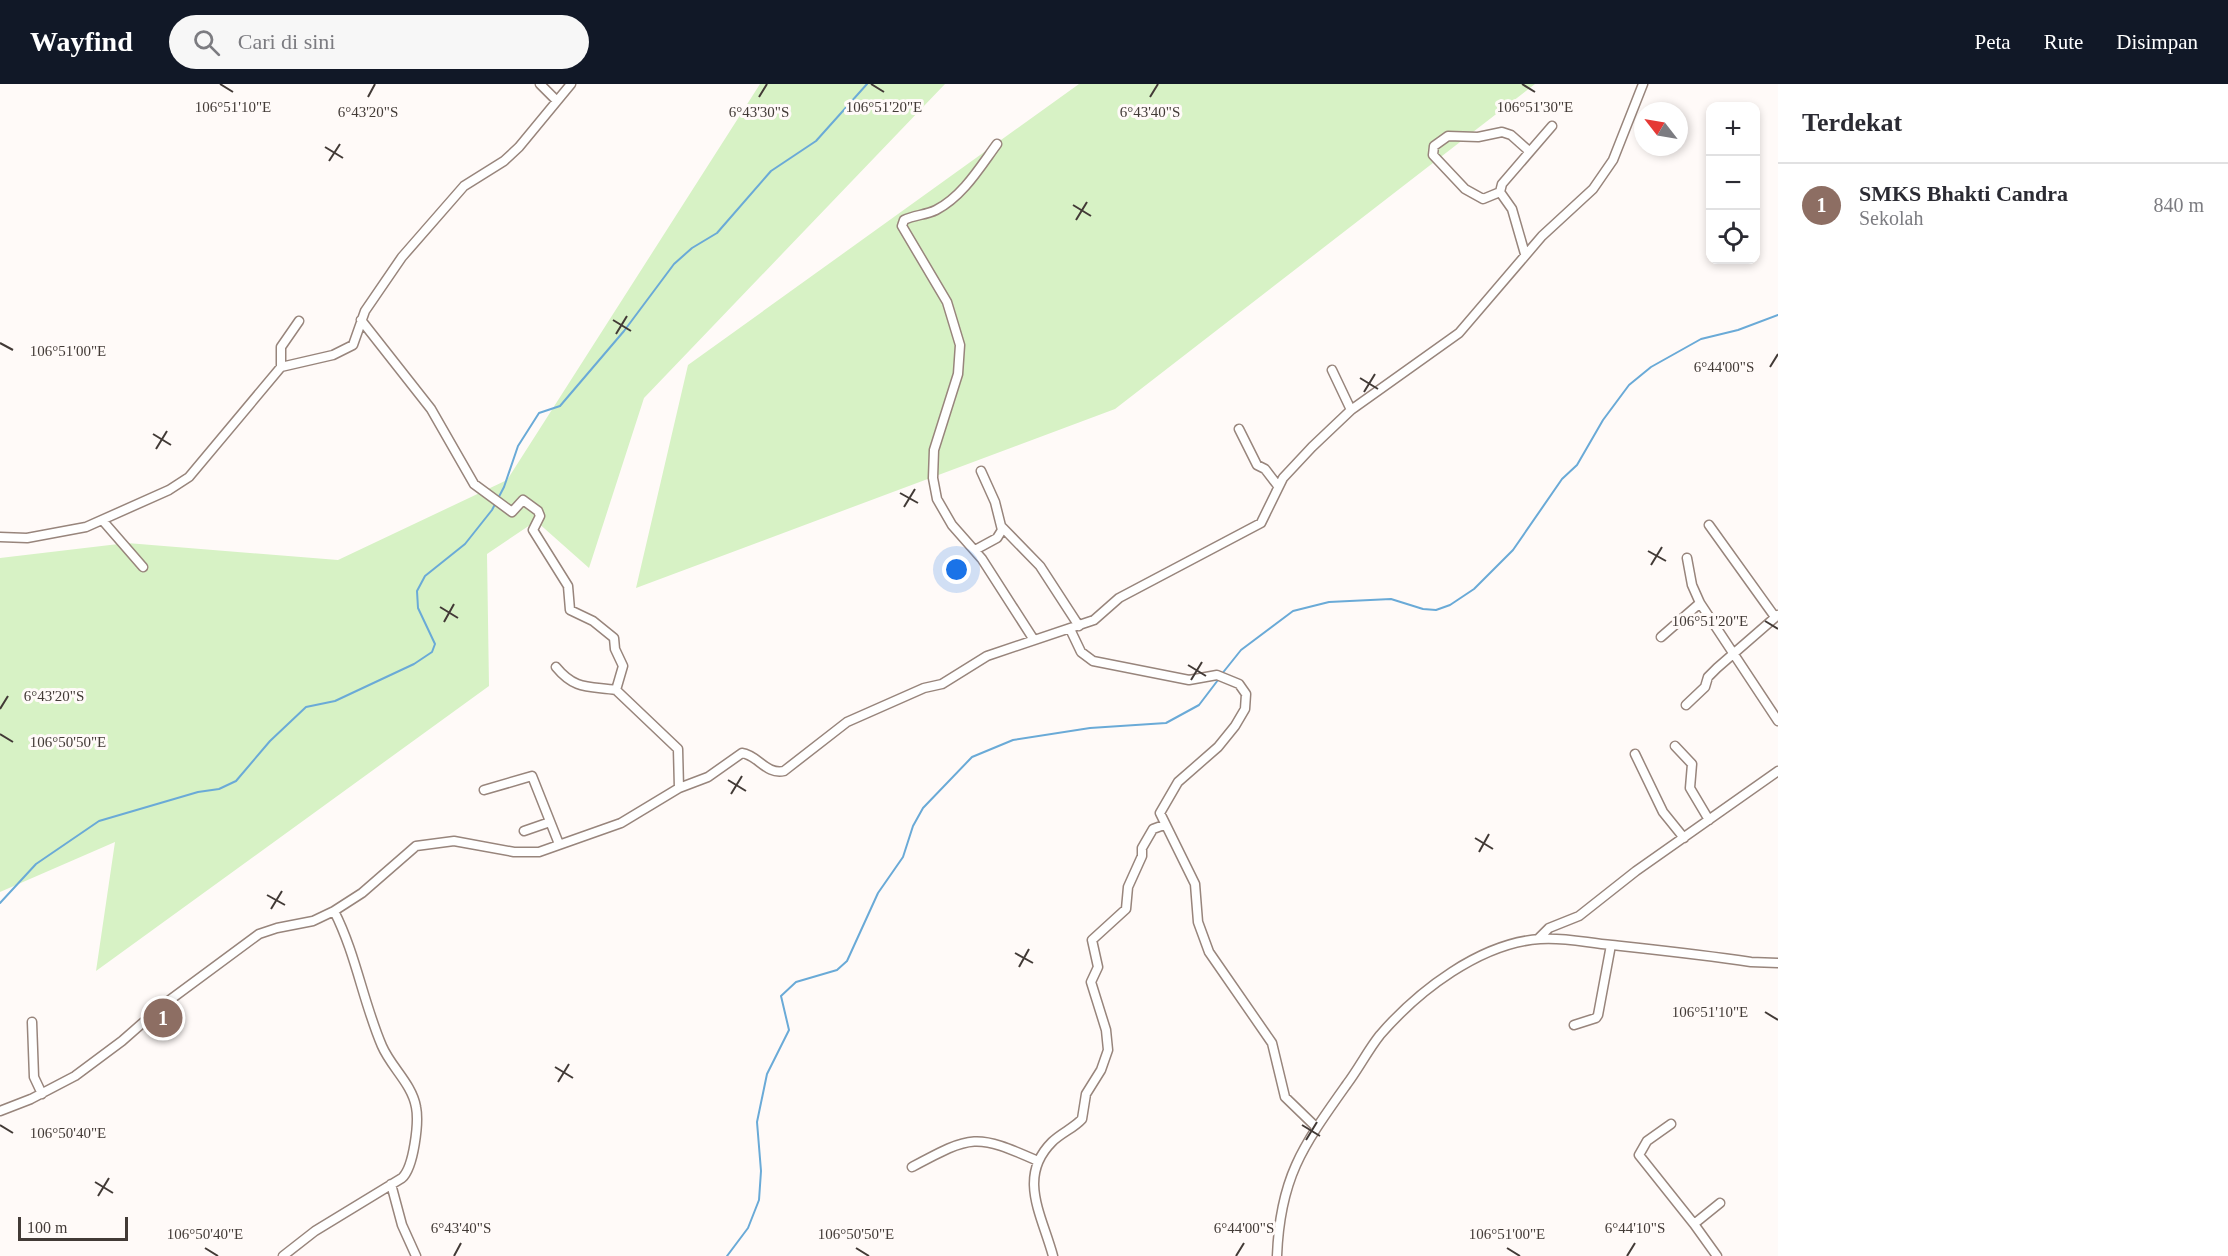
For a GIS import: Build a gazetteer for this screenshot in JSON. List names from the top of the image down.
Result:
{
  "scale_bar": "100 m",
  "north": "top left",
  "page": {
    "header": "Wayfind",
    "search": "Cari di sini",
    "nav": ["Peta", "Rute", "Disimpan"],
    "heading": "Terdekat",
    "map_buttons": ["+", "−"],
    "list": [
      {
        "mark": "1",
        "name": "SMKS Bhakti Candra",
        "note": "Sekolah",
        "value": "840 m"
      }
    ],
    "pins": "1",
    "scale": "100 m"
  },
  "coordinates": [
    "106°51'10\"E",
    "106°51'20\"E",
    "106°51'30\"E",
    "6°43'20\"S",
    "6°43'30\"S",
    "6°43'40\"S",
    "106°51'00\"E",
    "6°44'00\"S",
    "106°50'50\"E",
    "106°50'40\"E",
    "6°44'10\"S"
  ]
}
